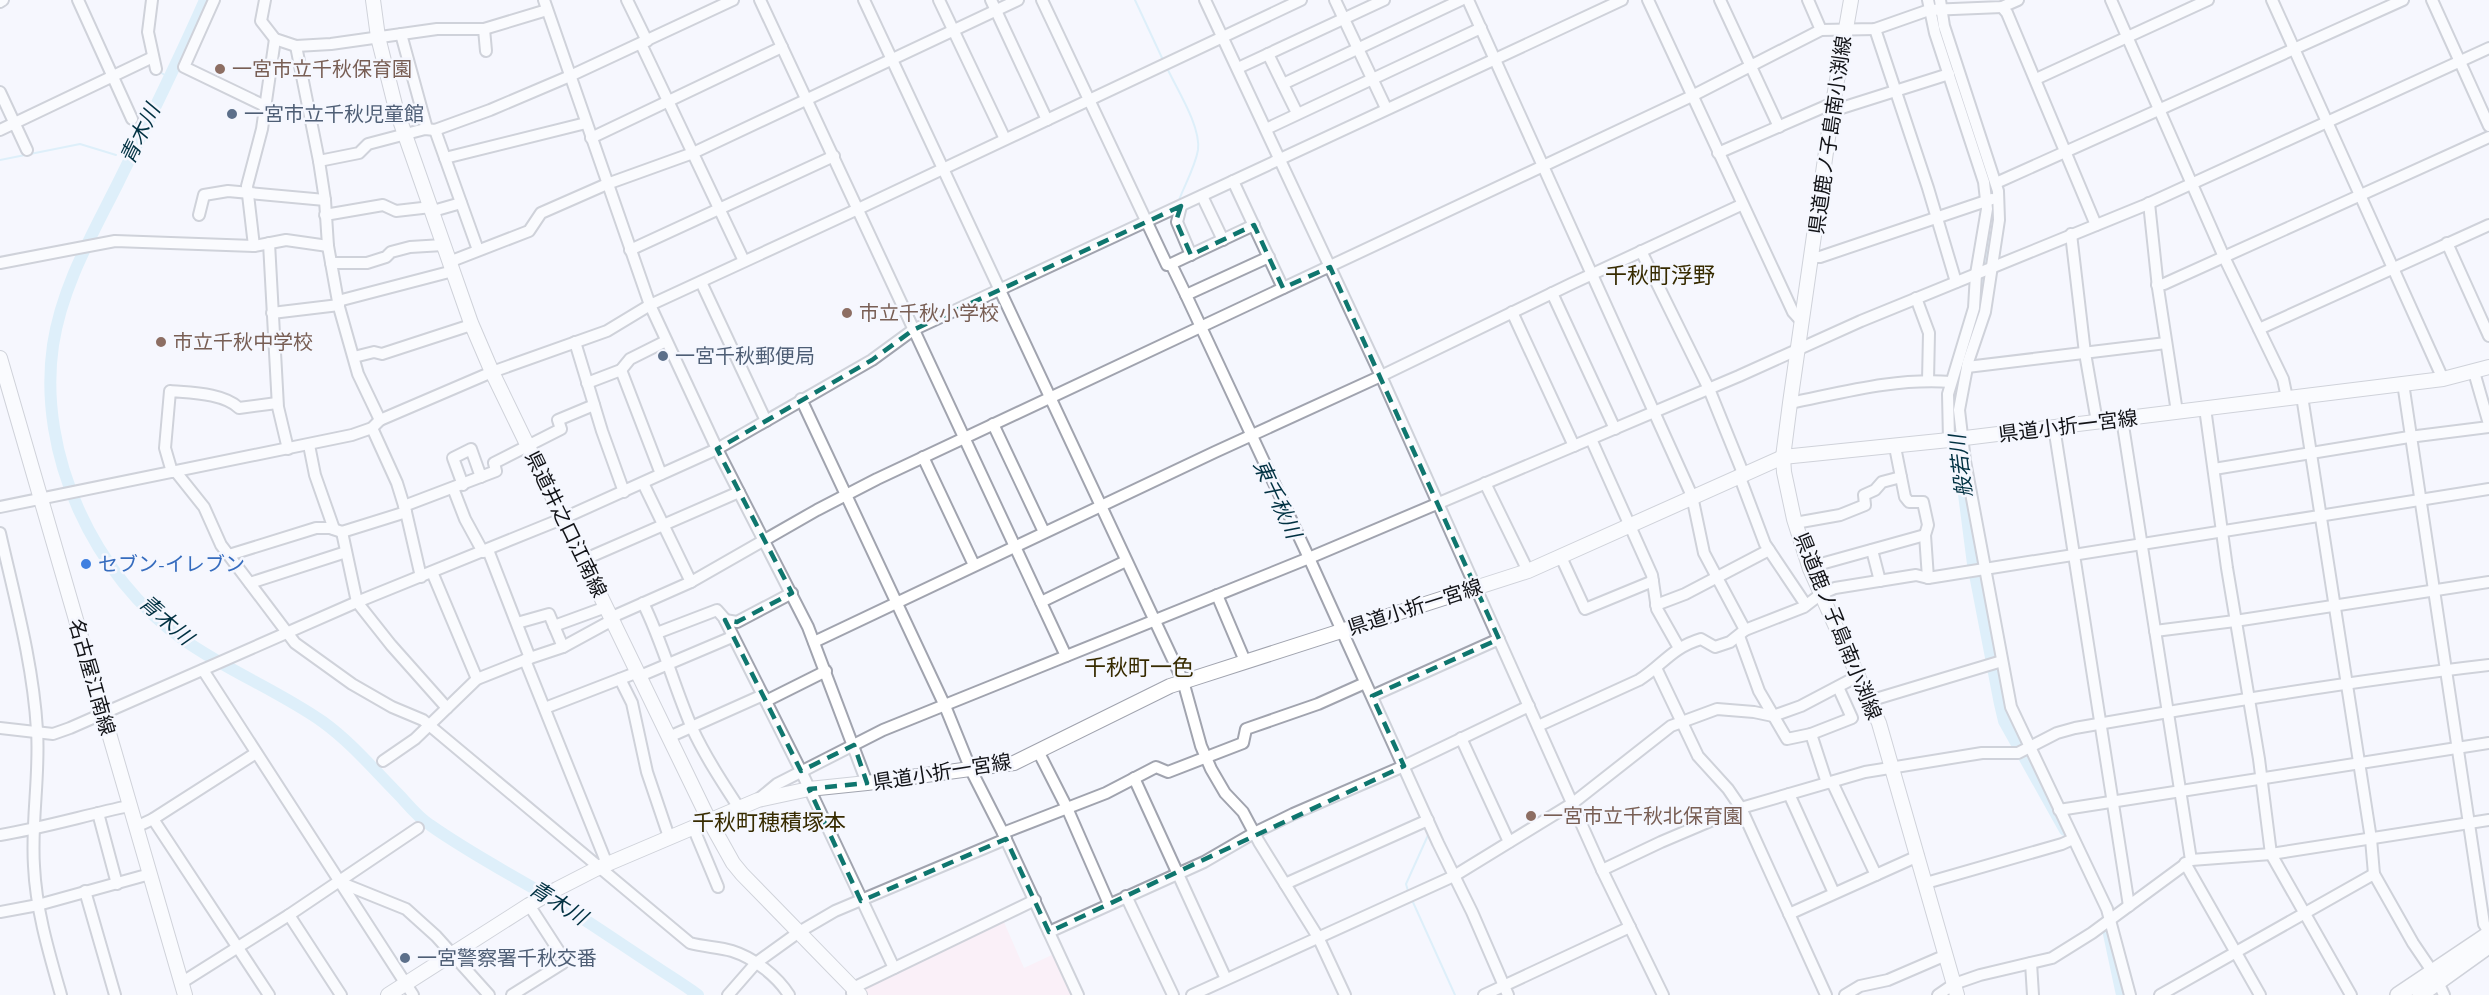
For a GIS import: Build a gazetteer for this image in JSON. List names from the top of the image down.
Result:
{
  "streets": {
    "main road": [
      "県道鹿ノ子島南小渕線",
      "県道小折一宮線",
      "県道井之口江南線",
      "名古屋江南線"
    ]
  },
  "crossings": [
    ["県道鹿ノ子島南小渕線", "県道小折一宮線"],
    ["県道小折一宮線", "県道井之口江南線"]
  ],
  "districts": ["千秋町浮野", "千秋町一色", "千秋町穂積塚本"],
  "water": ["青木川", "般若川", "東千秋川"],
  "places": [
    "一宮市立千秋保育園",
    "一宮市立千秋児童館",
    "市立千秋小学校",
    "市立千秋中学校",
    "一宮千秋郵便局",
    "セブン-イレブン",
    "一宮市立千秋北保育園",
    "一宮警察署千秋交番"
  ]
}
